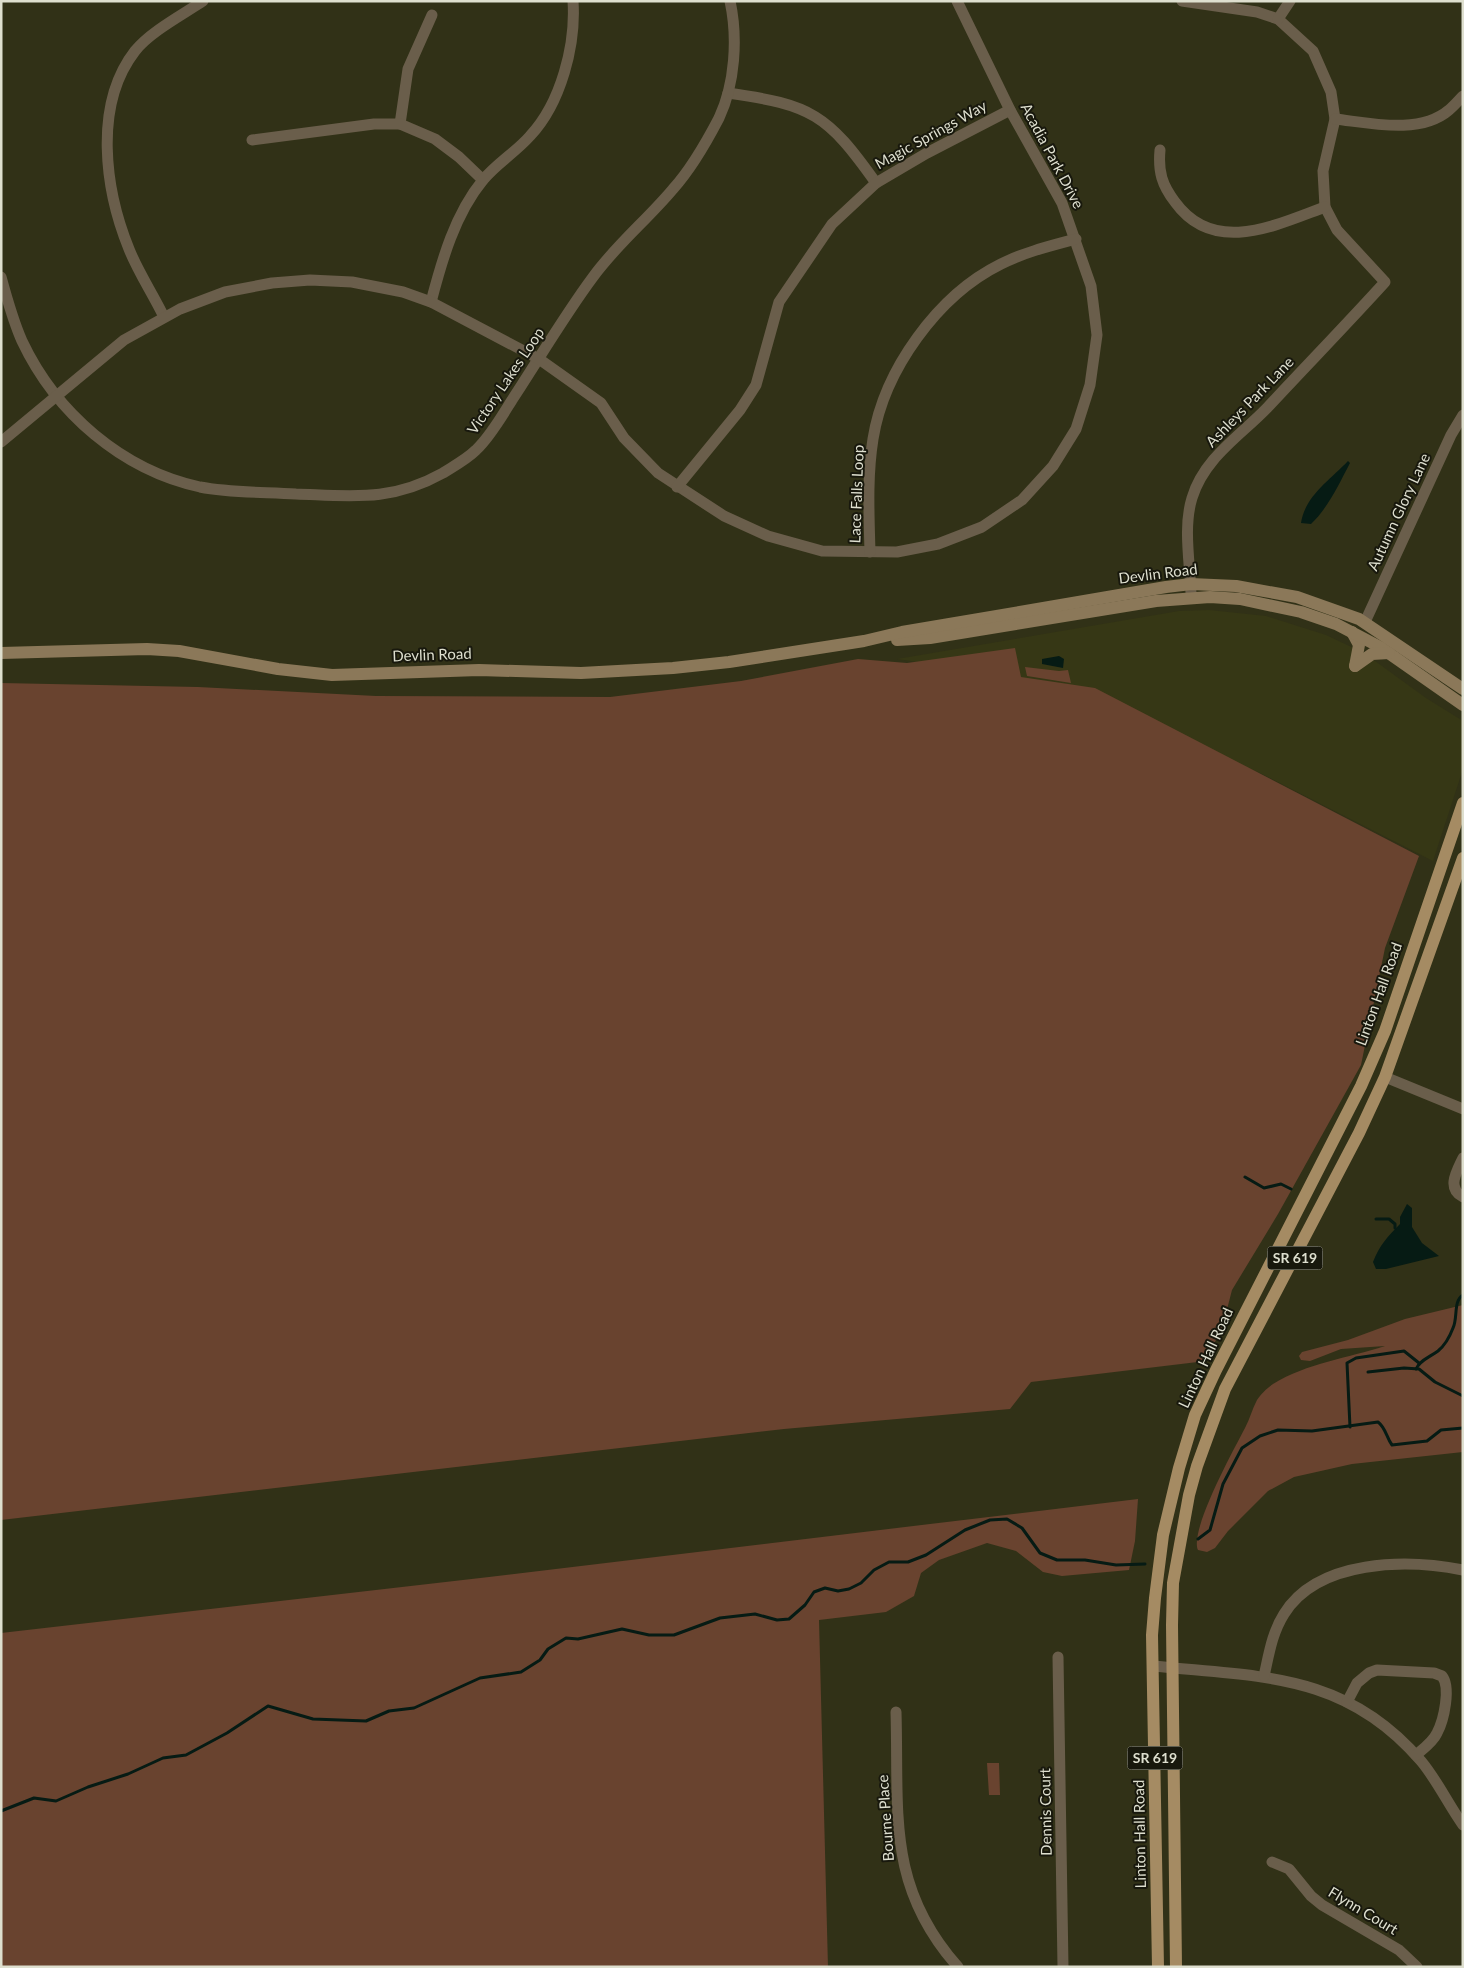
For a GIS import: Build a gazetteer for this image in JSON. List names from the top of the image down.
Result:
{
  "streets": {
    "main road": ["Devlin Road", "Linton Hall Road", "SR 619"],
    "street": [
      "Magic Springs Way",
      "Acadia Park Drive",
      "Victory Lakes Loop",
      "Ashleys Park Lane",
      "Lace Falls Loop",
      "Autumn Glory Lane",
      "Dennis Court",
      "Bourne Place",
      "Flynn Court"
    ]
  },
  "crossings": [
    ["Magic Springs Way", "Acadia Park Drive"],
    ["Acadia Park Drive", "Victory Lakes Loop"],
    ["Acadia Park Drive", "Lace Falls Loop"],
    ["Ashleys Park Lane", "Devlin Road"],
    ["Autumn Glory Lane", "Devlin Road"]
  ]
}
